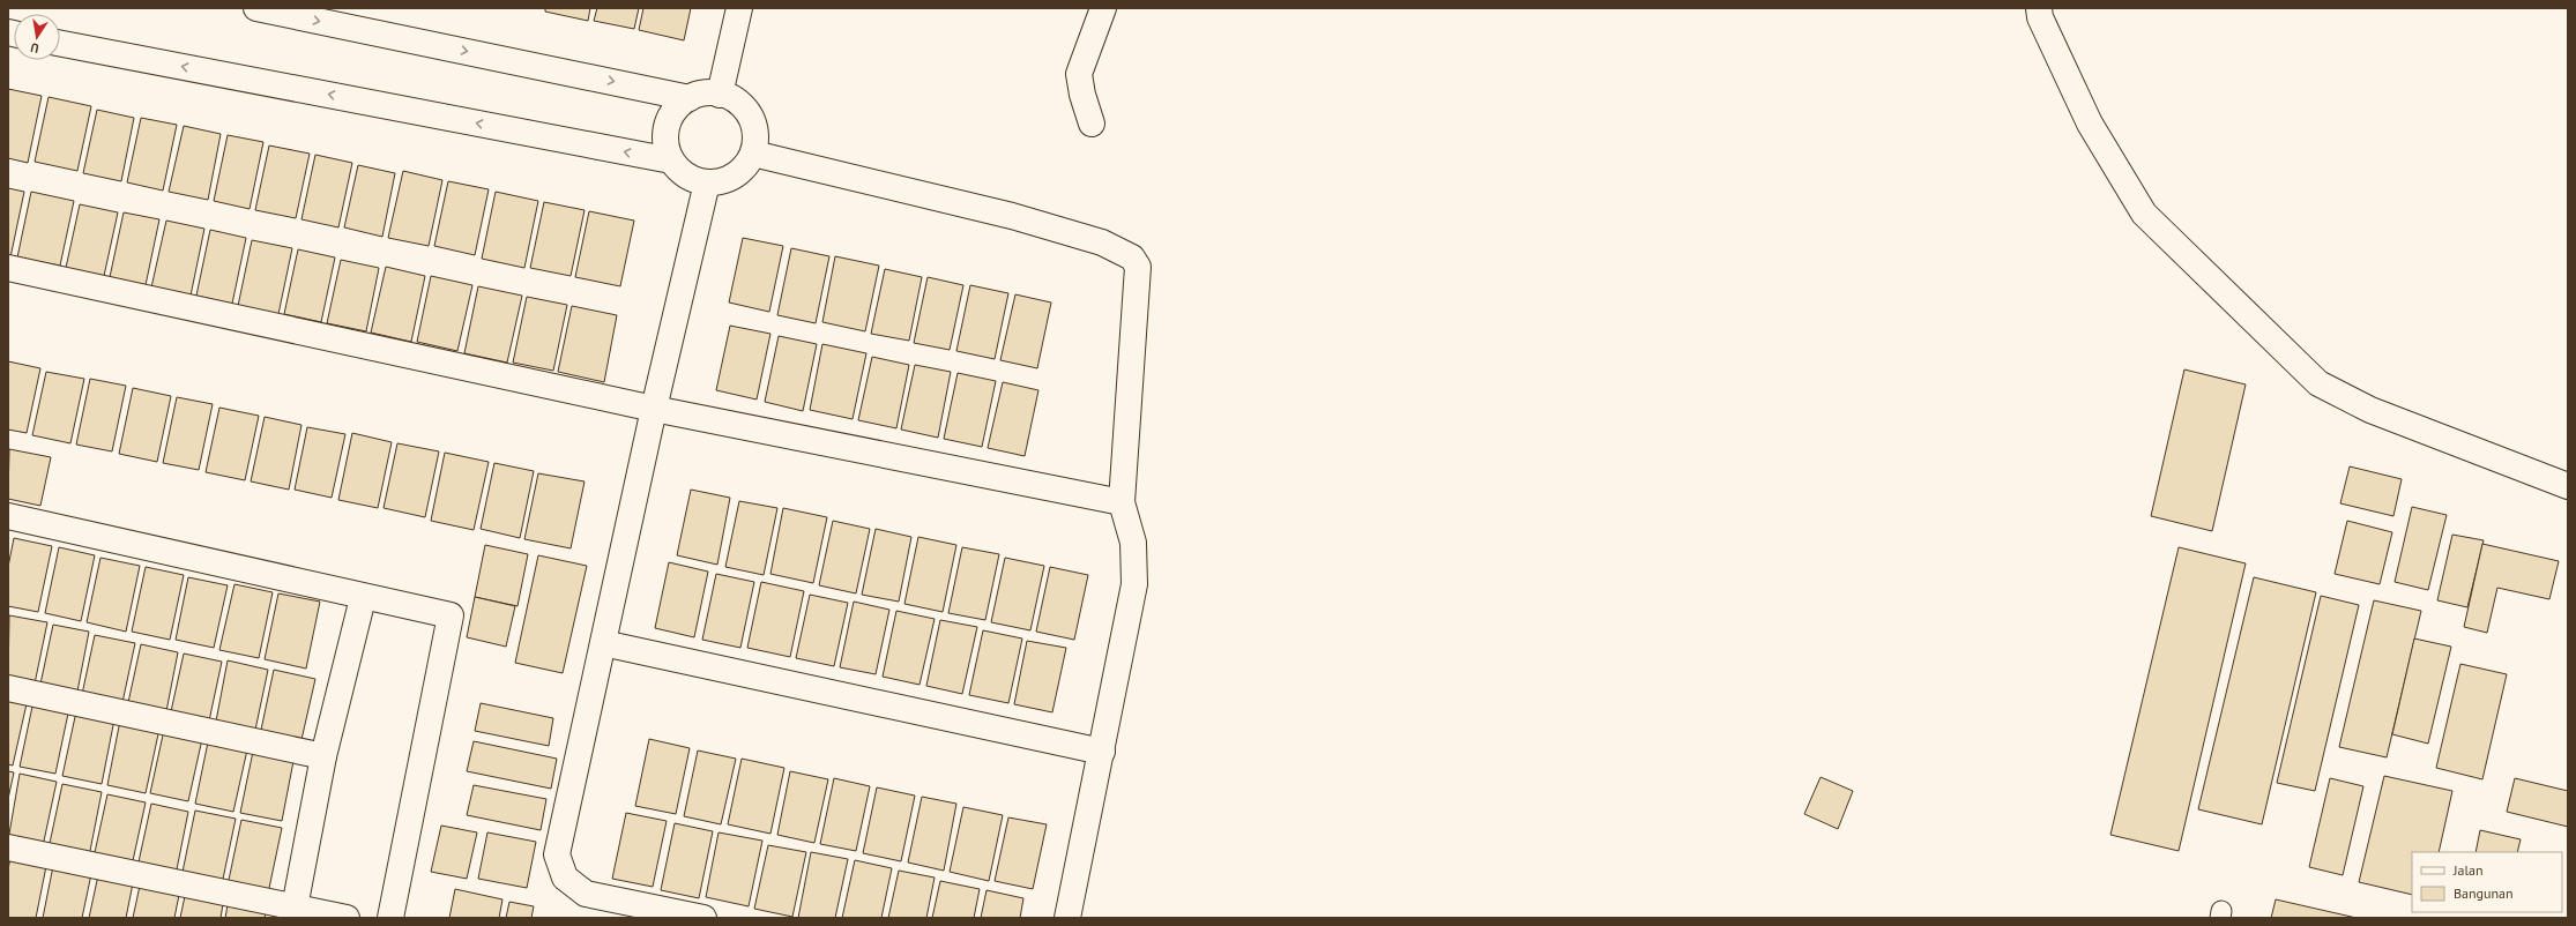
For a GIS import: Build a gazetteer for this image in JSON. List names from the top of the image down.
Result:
{
  "legend": ["Jalan", "Bangunan"],
  "north": "bottom"
}
